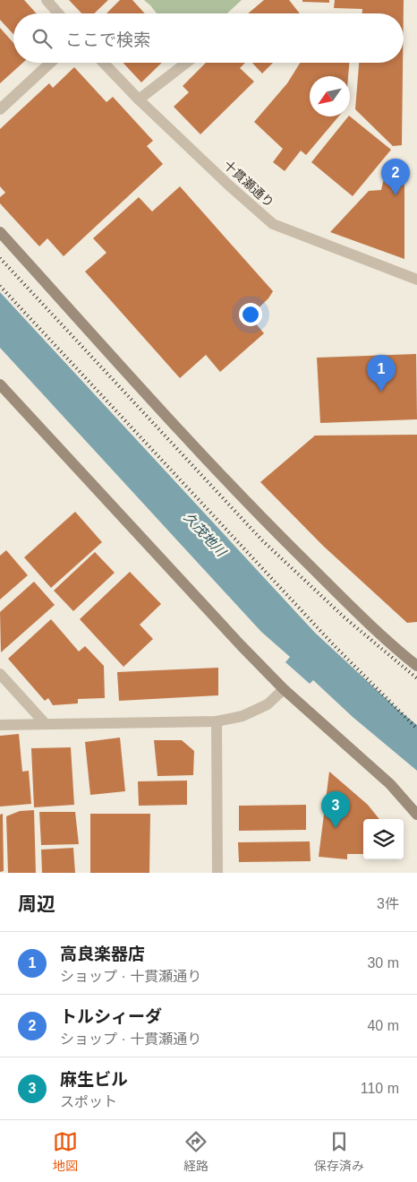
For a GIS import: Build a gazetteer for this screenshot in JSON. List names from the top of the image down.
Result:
{
  "streets": {
    "street": ["十貫瀬通り"]
  },
  "water": ["久茂地川"],
  "north": "bottom left",
  "page": {
    "search": "ここで検索",
    "pins": ["2", "1", "3"],
    "heading": ["周辺", "3件"],
    "list": [
      {
        "mark": "1",
        "name": "高良楽器店",
        "note": "ショップ · 十貫瀬通り",
        "value": "30 m"
      },
      {
        "mark": "2",
        "name": "トルシィーダ",
        "note": "ショップ · 十貫瀬通り",
        "value": "40 m"
      },
      {
        "mark": "3",
        "name": "麻生ビル",
        "note": "スポット",
        "value": "110 m"
      }
    ],
    "nav": ["地図", "経路", "保存済み"]
  }
}
